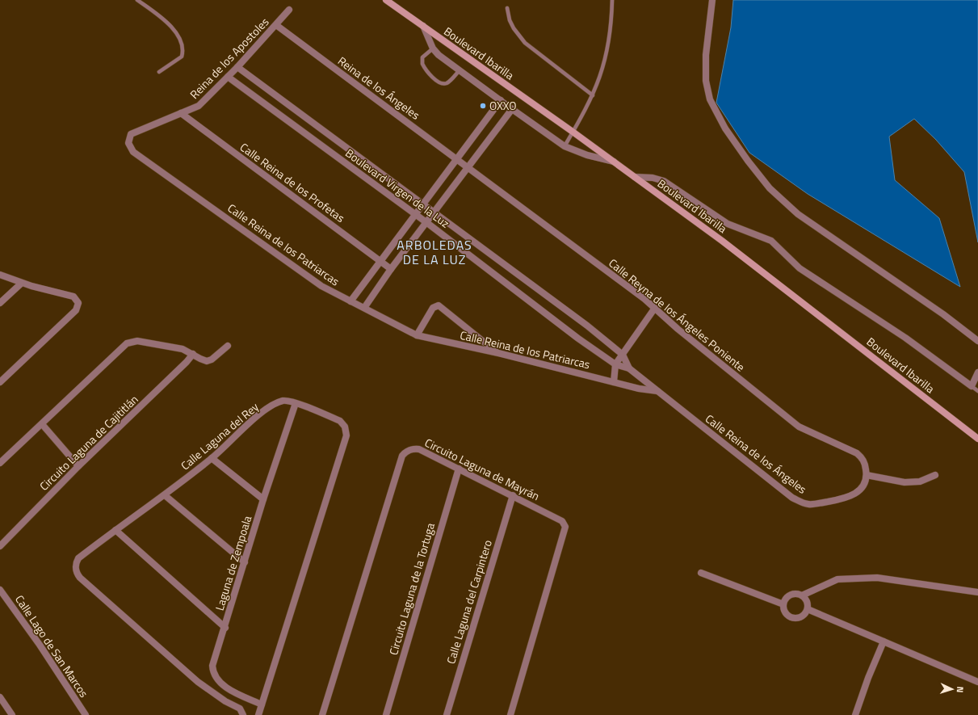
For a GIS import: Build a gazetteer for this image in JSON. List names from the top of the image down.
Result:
{
  "streets": {
    "street": [
      "Boulevard Ibarilla",
      "Reina de los Apostoles",
      "Reina de los Ángeles",
      "Calle Reina de los Profetas",
      "Boulevard Virgen de la Luz",
      "Calle Reina de los Patriarcas",
      "Calle Reyna de los Ángeles Poniente",
      "Calle Laguna del Rey",
      "Circuito Laguna de Cajititlán",
      "Calle Reina de los Ángeles",
      "Circuito Laguna de Mayrán",
      "Laguna de Zempoala",
      "Circuito Laguna de la Tortuga",
      "Calle Laguna del Carpintero",
      "Calle Lago de San Marcos"
    ]
  },
  "crossings": [
    ["Reina de los Apostoles", "Reina de los Ángeles"],
    ["Reina de los Apostoles", "Calle Reina de los Profetas"],
    ["Reina de los Apostoles", "Boulevard Virgen de la Luz"],
    ["Reina de los Apostoles", "Calle Reina de los Patriarcas"],
    ["Reina de los Ángeles", "Calle Reyna de los Ángeles Poniente"],
    ["Boulevard Virgen de la Luz", "Calle Reina de los Ángeles"],
    ["Calle Reyna de los Ángeles Poniente", "Calle Reina de los Ángeles"],
    ["Calle Laguna del Rey", "Laguna de Zempoala"],
    ["Circuito Laguna de Mayrán", "Circuito Laguna de la Tortuga"],
    ["Circuito Laguna de Mayrán", "Calle Laguna del Carpintero"]
  ],
  "districts": ["ARBOLEDAS DE LA LUZ"],
  "places": ["OXXO"],
  "north": "right"
}
